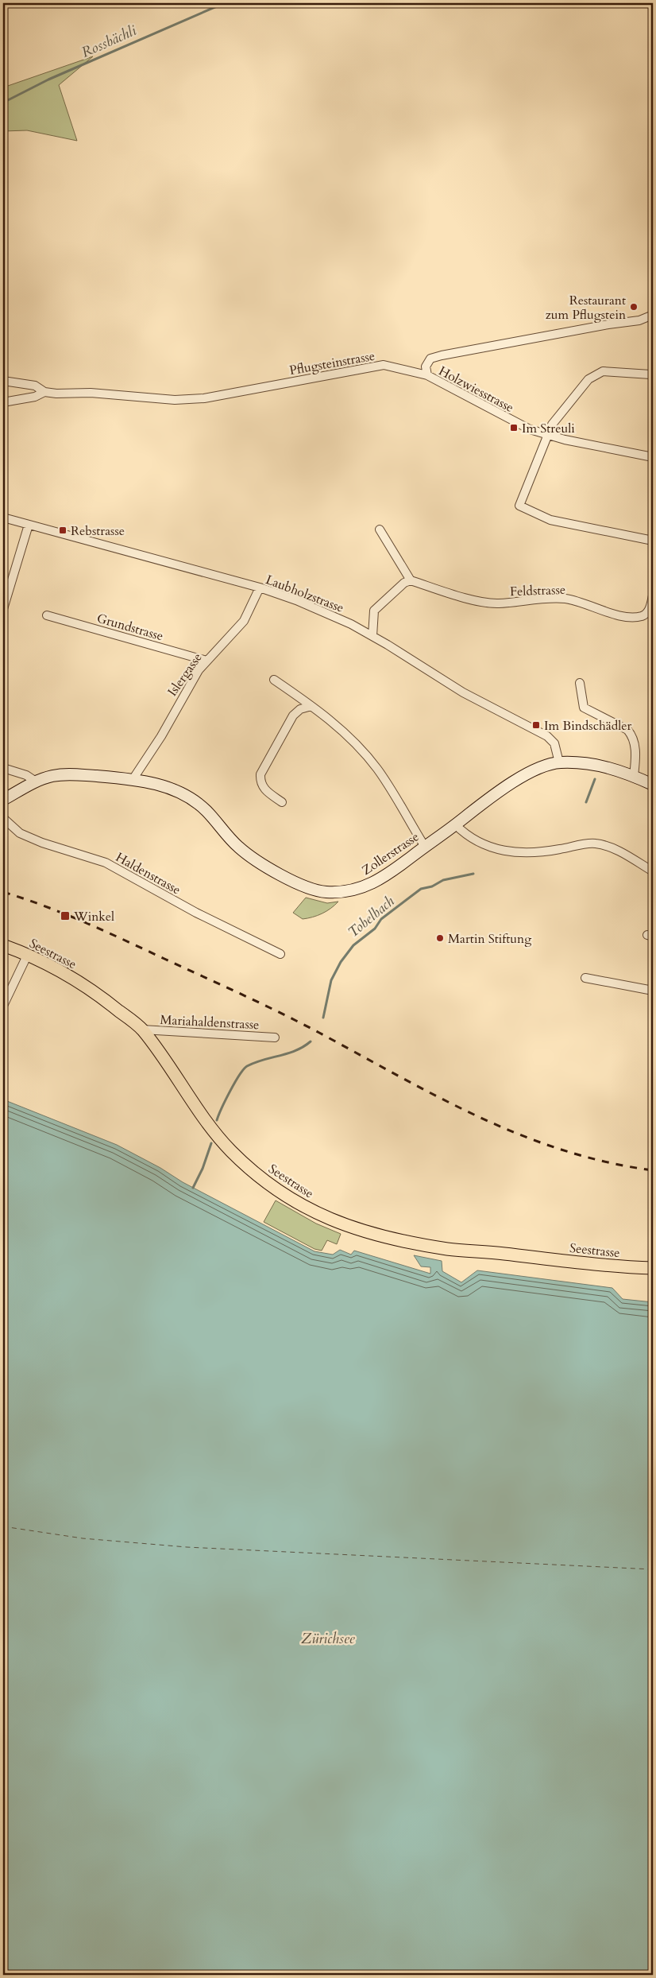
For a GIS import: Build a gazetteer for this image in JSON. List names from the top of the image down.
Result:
{
  "streets": {
    "main road": ["Seestrasse"],
    "street": [
      "Pflugsteinstrasse",
      "Holzwiesstrasse",
      "Feldstrasse",
      "Laubholzstrasse",
      "Grundstrasse",
      "Islergasse",
      "Zollerstrasse",
      "Haldenstrasse",
      "Mariahaldenstrasse"
    ]
  },
  "crossings": [
    ["Pflugsteinstrasse", "Holzwiesstrasse"],
    ["Laubholzstrasse", "Islergasse"],
    ["Laubholzstrasse", "Zollerstrasse"],
    ["Grundstrasse", "Islergasse"],
    ["Islergasse", "Zollerstrasse"],
    ["Seestrasse", "Mariahaldenstrasse"]
  ],
  "water": ["Rossbächli", "Tobelbach", "Zürichsee"],
  "places": {
    "other": ["Restaurant zum Pflugstein", "Martin Stiftung"],
    "transit": [
      "Im Streuli",
      "Rebstrasse",
      "Im Bindschädler",
      "Winkel"
    ]
  }
}
